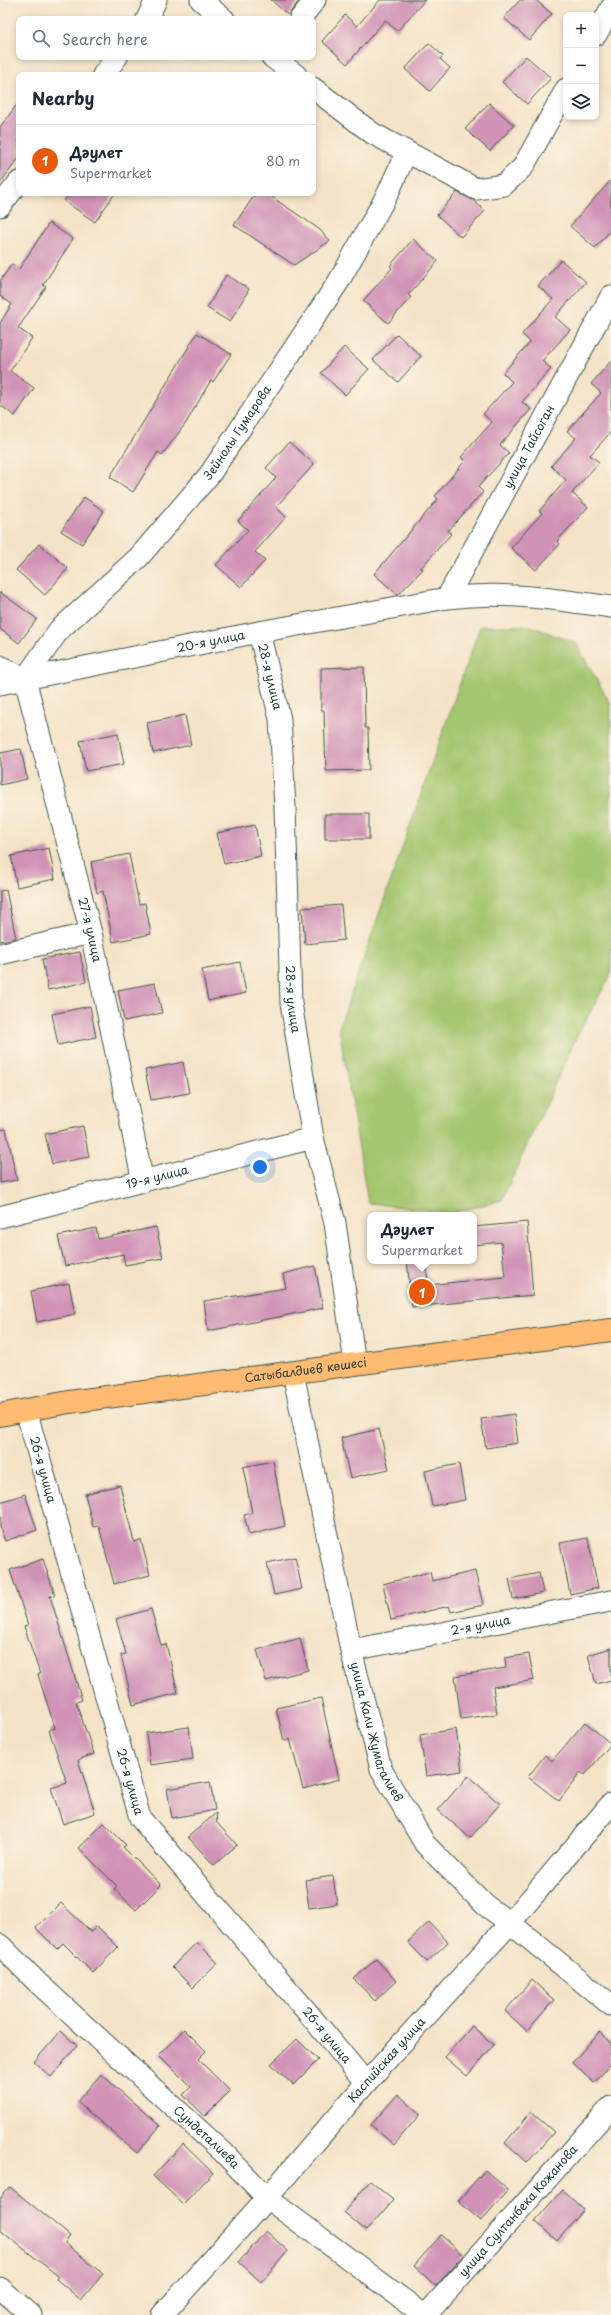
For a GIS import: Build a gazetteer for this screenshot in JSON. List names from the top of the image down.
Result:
{
  "streets": {
    "main road": ["Сатыбалдиев көшесі"],
    "street": [
      "Зейнолы Гумарова",
      "улица Тайсоган",
      "20-я улица",
      "28-я улица",
      "27-я улица",
      "19-я улица",
      "26-я улица",
      "2-я улица",
      "улица Кали Жумагалиев",
      "Каспийская улица",
      "Сундеталиева",
      "улица Султанбека Кожанова"
    ]
  },
  "crossings": [
    ["Зейнолы Гумарова", "20-я улица"],
    ["Зейнолы Гумарова", "27-я улица"],
    ["улица Тайсоган", "20-я улица"],
    ["20-я улица", "28-я улица"],
    ["20-я улица", "27-я улица"],
    ["28-я улица", "19-я улица"],
    ["28-я улица", "Сатыбалдиев көшесі"],
    ["27-я улица", "19-я улица"],
    ["Сатыбалдиев көшесі", "26-я улица"],
    ["Сатыбалдиев көшесі", "улица Кали Жумагалиев"],
    ["26-я улица", "Каспийская улица"],
    ["2-я улица", "улица Кали Жумагалиев"],
    ["улица Кали Жумагалиев", "Каспийская улица"],
    ["Каспийская улица", "Сундеталиева"],
    ["Сундеталиева", "улица Султанбека Кожанова"]
  ],
  "page": {
    "map_buttons": ["+", "−"],
    "search": "Search here",
    "heading": "Nearby",
    "list": [
      {
        "mark": "1",
        "name": "Дәулет",
        "note": "Supermarket",
        "value": "80 m"
      }
    ],
    "popup": ["Дәулет", "Supermarket"],
    "pins": "1"
  }
}
